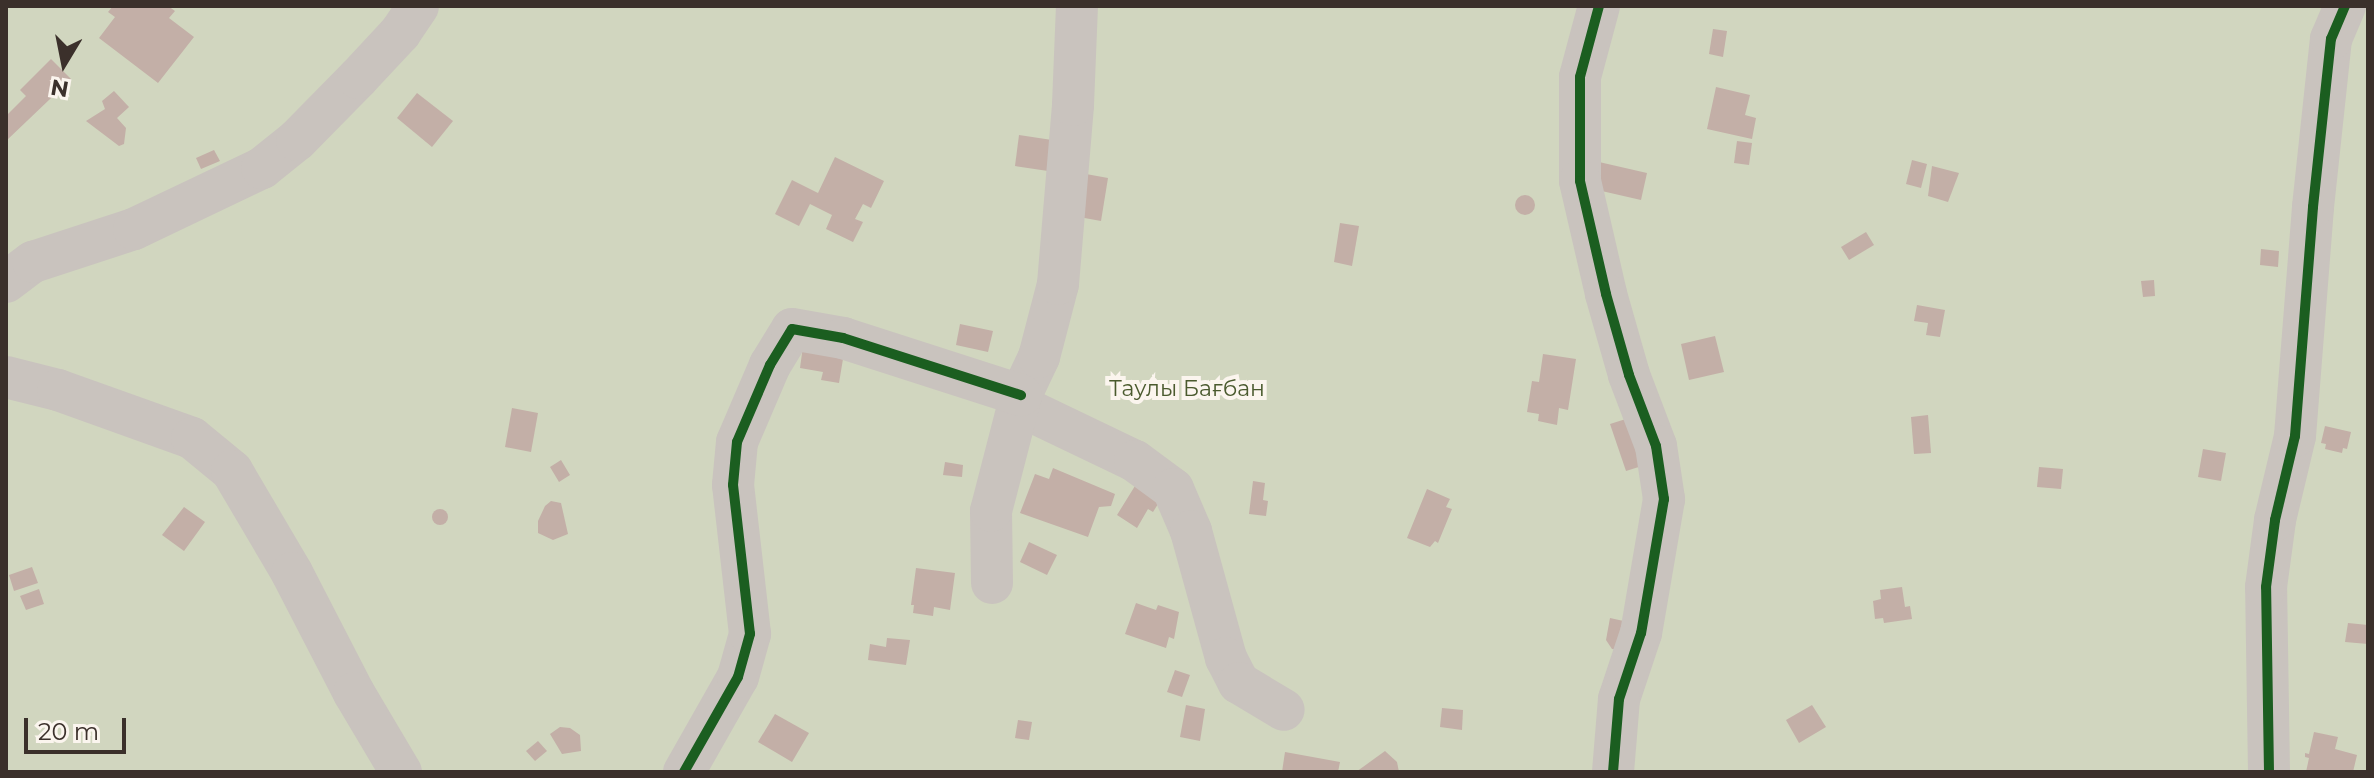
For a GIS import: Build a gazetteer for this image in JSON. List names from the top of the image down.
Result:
{
  "parks": ["Таулы Бағбан"],
  "scale_bar": "20 m",
  "north": "bottom"
}
